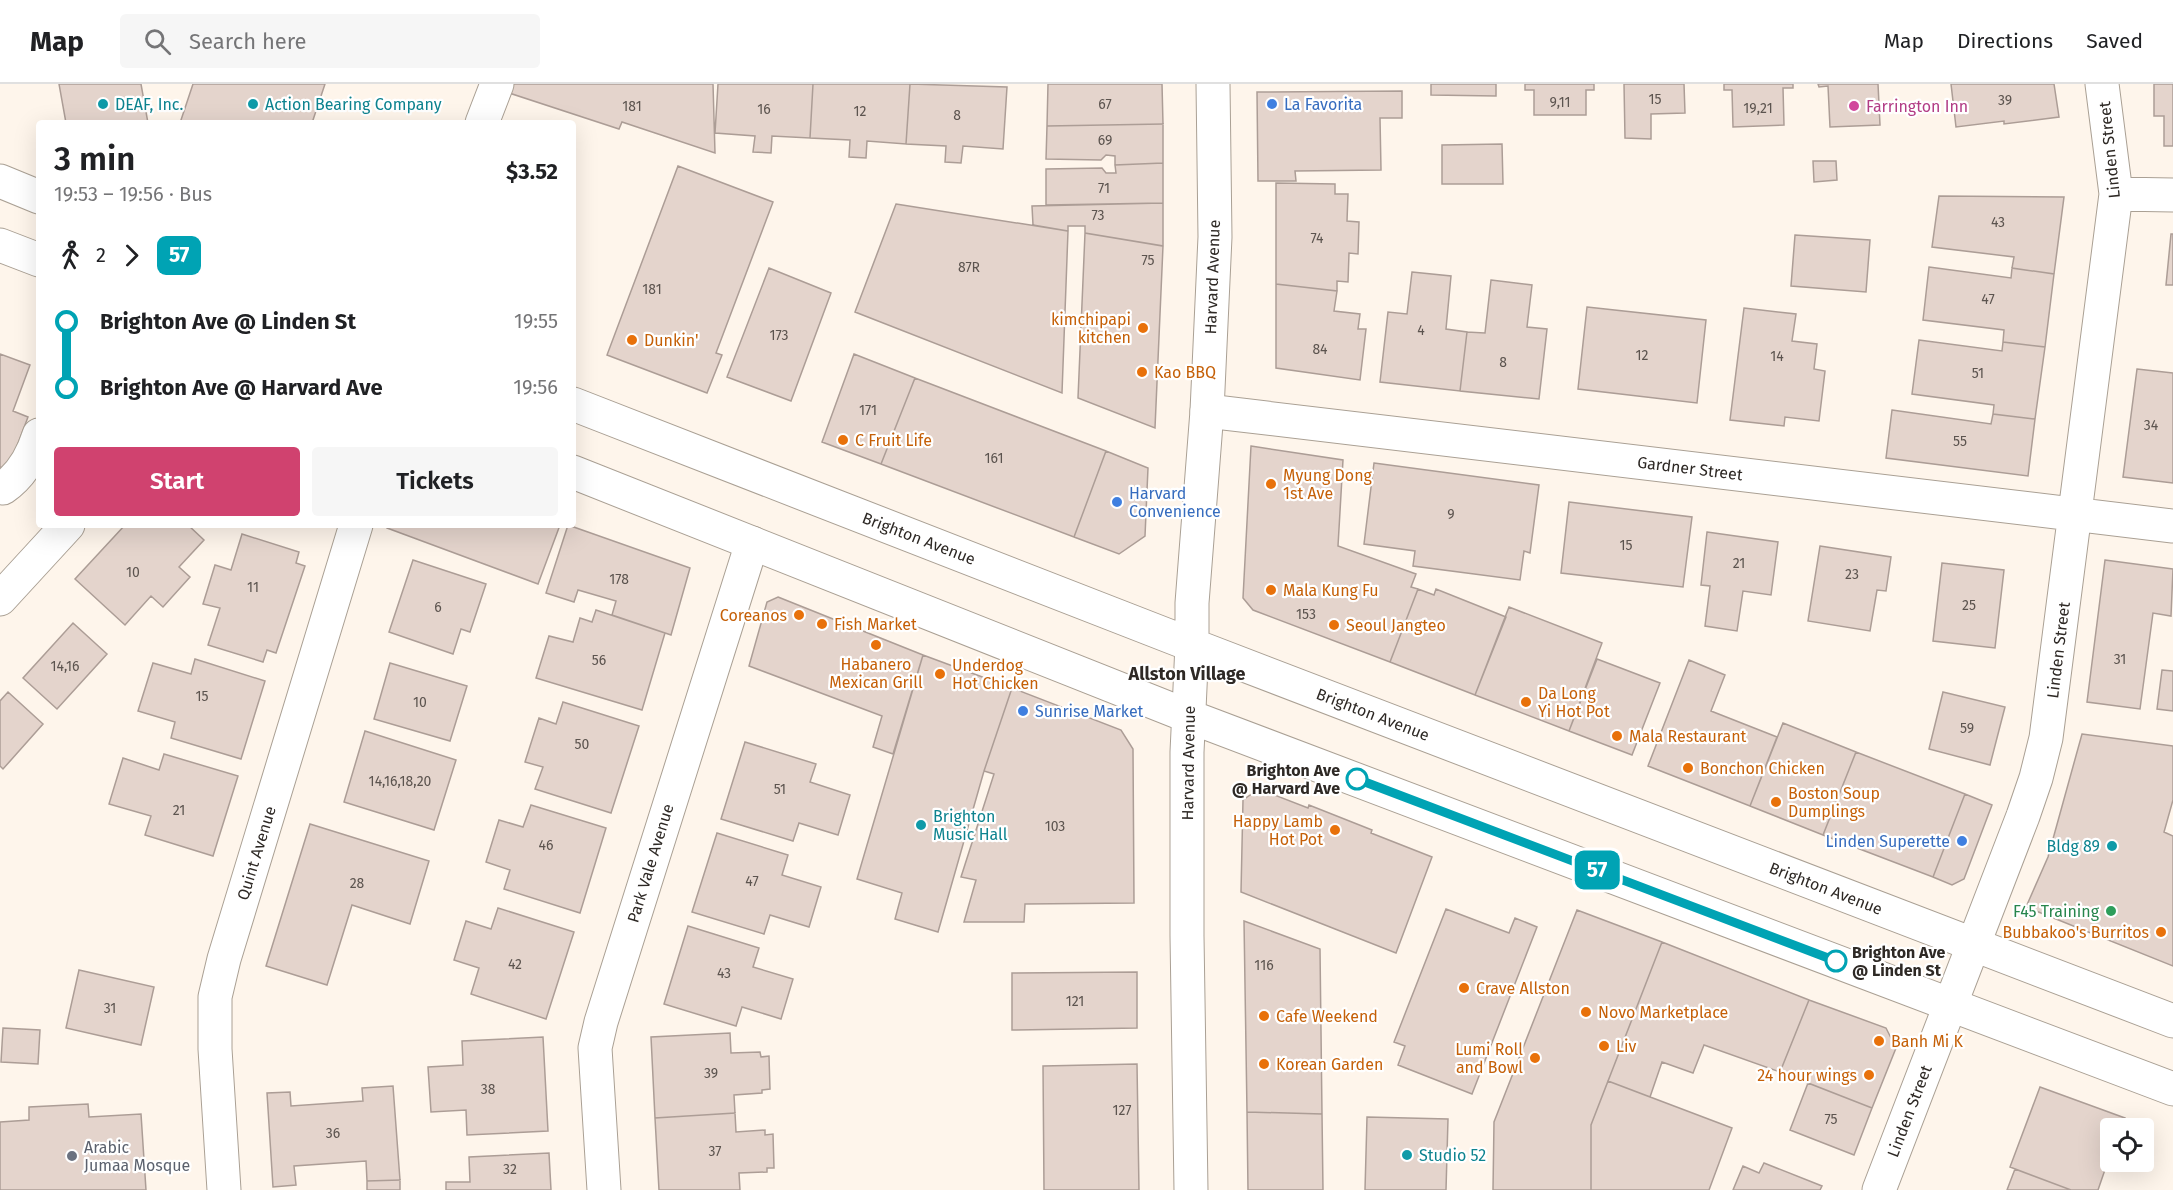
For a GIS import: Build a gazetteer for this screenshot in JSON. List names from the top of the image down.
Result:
{
  "streets": {
    "main road": [
      "Linden Street",
      "Harvard Avenue",
      "Gardner Street",
      "Brighton Avenue",
      "Quint Avenue",
      "Park Vale Avenue"
    ]
  },
  "crossings": [
    ["Linden Street", "Gardner Street"],
    ["Linden Street", "Brighton Avenue"],
    ["Harvard Avenue", "Gardner Street"],
    ["Harvard Avenue", "Brighton Avenue"]
  ],
  "districts": ["Allston Village"],
  "places": [
    "DEAF, Inc.",
    "Action Bearing Company",
    "La Favorita",
    "Farrington Inn",
    "kimchipapi kitchen",
    "Dunkin'",
    "Kao BBQ",
    "C Fruit Life",
    "Myung Dong 1st Ave",
    "Harvard Convenience",
    "Mala Kung Fu",
    "Coreanos",
    "Fish Market",
    "Seoul Jangteo",
    "Habanero Mexican Grill",
    "Underdog Hot Chicken",
    "Da Long Yi Hot Pot",
    "Sunrise Market",
    "Mala Restaurant",
    "Bonchon Chicken",
    "Brighton Ave @ Harvard Ave",
    "Boston Soup Dumplings",
    "Brighton Music Hall",
    "Happy Lamb Hot Pot",
    "Linden Superette",
    "Bldg 89",
    "F45 Training",
    "Bubbakoo's Burritos",
    "Brighton Ave @ Linden St",
    "Crave Allston",
    "Novo Marketplace",
    "Cafe Weekend",
    "Banh Mi K",
    "Liv",
    "Lumi Roll and Bowl",
    "Korean Garden",
    "24 hour wings",
    "Studio 52",
    "Arabic Jumaa Mosque"
  ],
  "lines": ["bus line 57"],
  "house_numbers": [
    "15",
    "39",
    "9,11",
    "67",
    "181",
    "19,21",
    "16",
    "12",
    "8",
    "69",
    "71",
    "73",
    "43",
    "74",
    "75",
    "87R",
    "181",
    "47",
    "4",
    "173",
    "84",
    "12",
    "14",
    "8",
    "51",
    "171",
    "34",
    "55",
    "161",
    "9",
    "15",
    "21",
    "10",
    "23",
    "178",
    "11",
    "25",
    "6",
    "153",
    "31",
    "56",
    "14,16",
    "15",
    "10",
    "59",
    "50",
    "14,16,18,20",
    "51",
    "21",
    "103",
    "46",
    "47",
    "28",
    "42",
    "116",
    "43",
    "121",
    "31",
    "39",
    "38",
    "127",
    "75",
    "36",
    "37",
    "32"
  ],
  "page": {
    "header": "Map",
    "search": "Search here",
    "nav": ["Map", "Directions", "Saved"],
    "on_map": "57",
    "heading": ["3 min", "19:53 – 19:56 · Bus", "$3.52"],
    "legs": ["2", "57"],
    "list": [
      {
        "name": "Brighton Ave @ Linden St",
        "value": "19:55"
      },
      {
        "name": "Brighton Ave @ Harvard Ave",
        "value": "19:56"
      }
    ],
    "buttons": ["Start", "Tickets"]
  }
}
